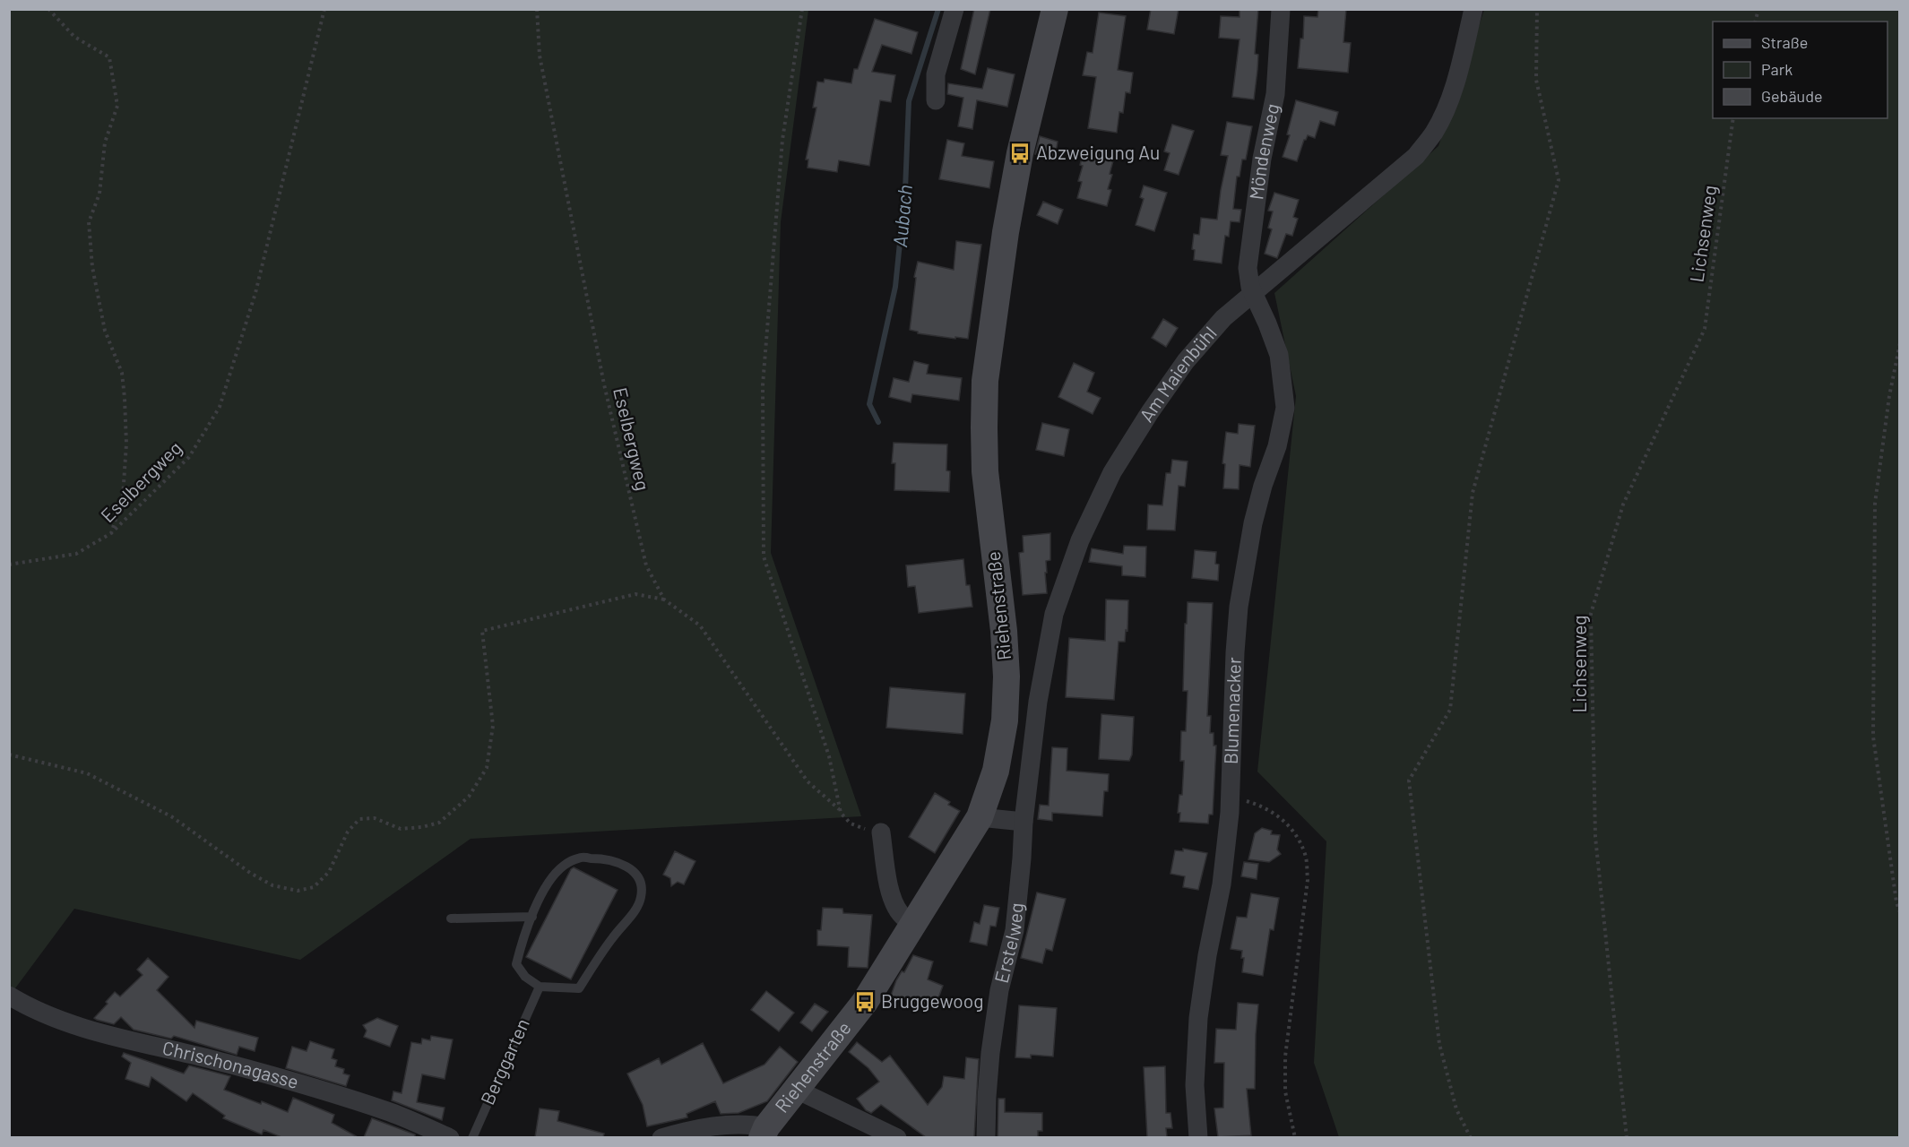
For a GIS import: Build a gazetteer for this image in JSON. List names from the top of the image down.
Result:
{
  "streets": {
    "street": [
      "Möndenweg",
      "Am Maienbühl",
      "Riehenstraße",
      "Blumenacker",
      "Erstelweg",
      "Chrischonagasse"
    ],
    "lane": ["Berggarten"],
    "path": ["Lichsenweg", "Eselbergweg"]
  },
  "crossings": [
    ["Möndenweg", "Am Maienbühl"],
    ["Möndenweg", "Blumenacker"],
    ["Am Maienbühl", "Blumenacker"],
    ["Am Maienbühl", "Erstelweg"]
  ],
  "water": ["Aubach"],
  "places": {
    "bus stop": ["Abzweigung Au", "Bruggewoog"]
  },
  "legend": ["Straße", "Park", "Gebäude"]
}
